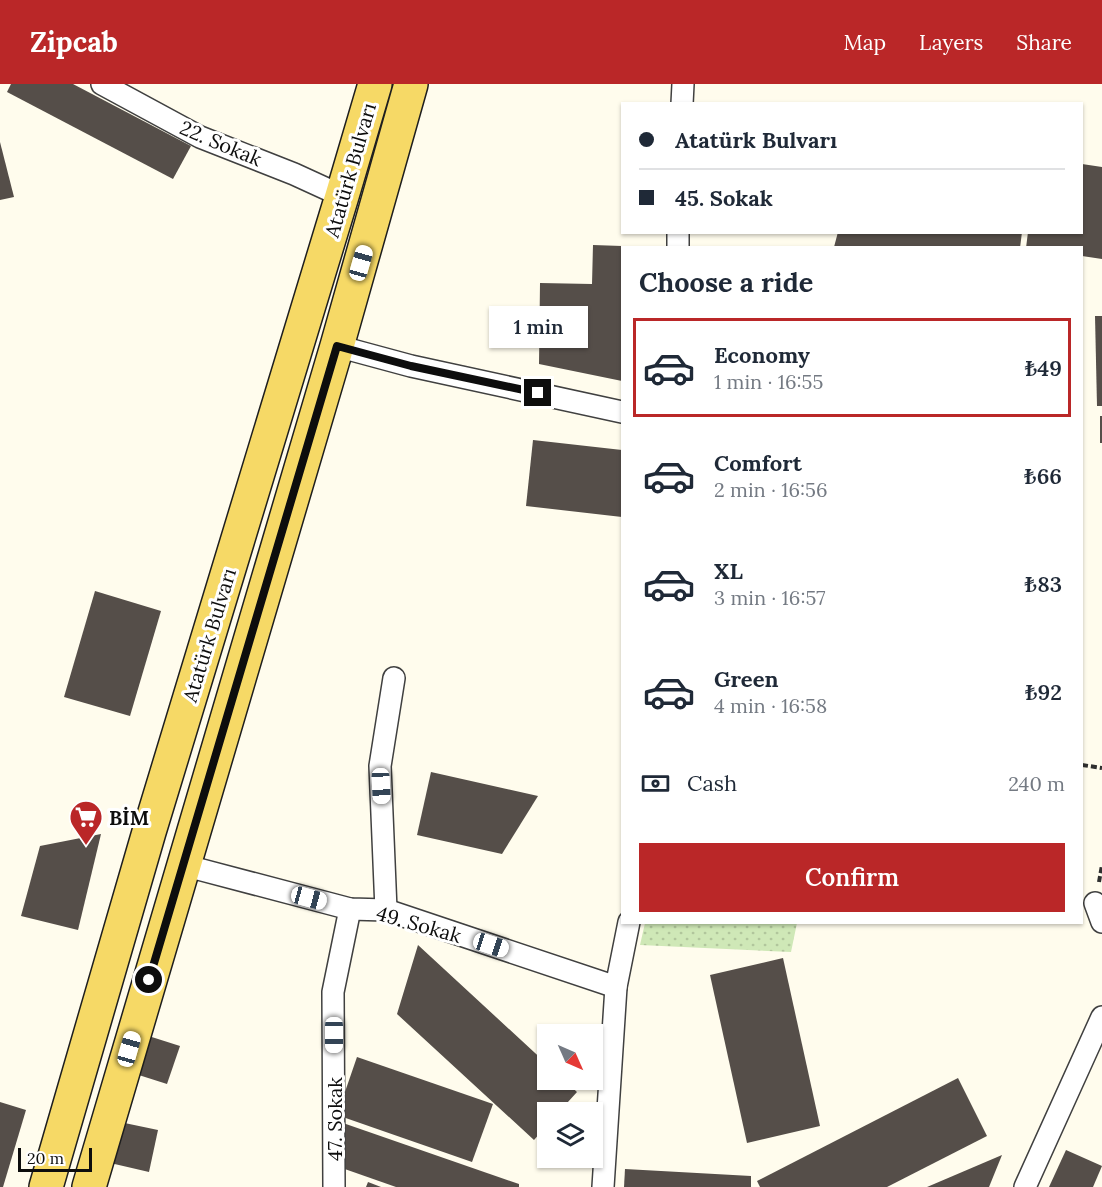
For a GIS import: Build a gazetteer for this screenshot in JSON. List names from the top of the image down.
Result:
{
  "streets": {
    "main road": ["Atatürk Bulvarı"],
    "street": ["22. Sokak", "49. Sokak", "47. Sokak"]
  },
  "crossings": [
    ["22. Sokak", "Atatürk Bulvarı"],
    ["Atatürk Bulvarı", "49. Sokak"],
    ["49. Sokak", "47. Sokak"]
  ],
  "places": {
    "supermarket": ["BİM"]
  },
  "scale_bar": "20 m",
  "north": "bottom right",
  "page": {
    "header": "Zipcab",
    "nav": ["Map", "Layers", "Share"],
    "banner": ["Atatürk Bulvarı", "45. Sokak"],
    "heading": "Choose a ride",
    "bubble": "1 min",
    "list": [
      {
        "name": "Economy",
        "note": "1 min · 16:55",
        "value": "₺49"
      },
      {
        "name": "Comfort",
        "note": "2 min · 16:56",
        "value": "₺66"
      },
      {
        "name": "XL",
        "note": "3 min · 16:57",
        "value": "₺83"
      },
      {
        "name": "Green",
        "note": "4 min · 16:58",
        "value": "₺92"
      }
    ],
    "pay": ["Cash", "240 m"],
    "buttons": "Confirm",
    "scale": "20 m"
  }
}
